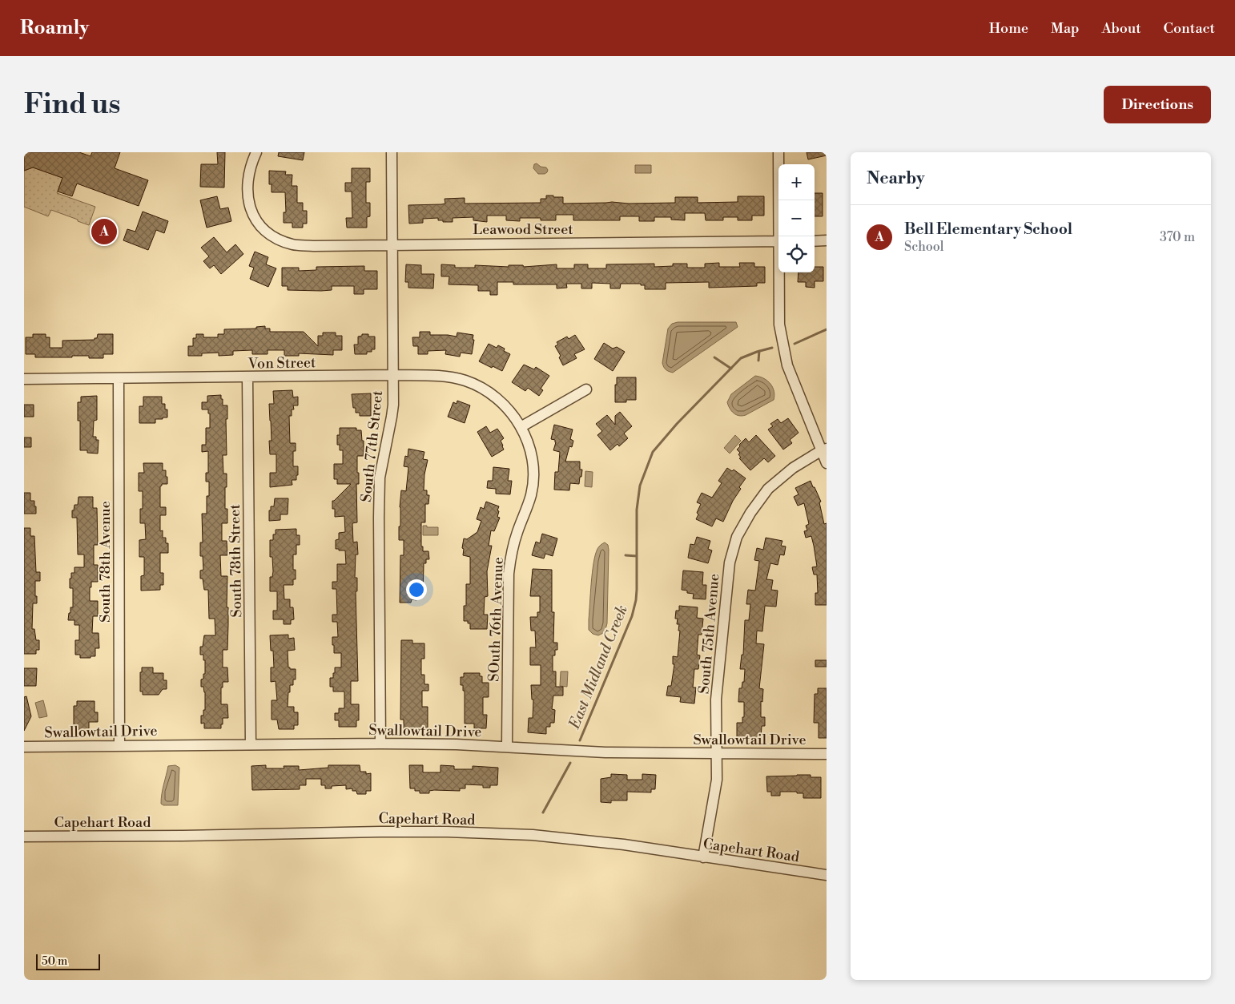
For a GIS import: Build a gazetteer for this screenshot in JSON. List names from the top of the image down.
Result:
{
  "streets": {
    "street": [
      "Leawood Street",
      "Von Street",
      "South 77th Street",
      "South 78th Street",
      "South 78th Avenue",
      "SOuth 76th Avenue",
      "South 75th Avenue",
      "Swallowtail Drive",
      "Capehart Road"
    ]
  },
  "crossings": [
    ["Leawood Street", "South 77th Street"],
    ["Von Street", "South 77th Street"],
    ["Von Street", "South 78th Street"],
    ["Von Street", "South 78th Avenue"],
    ["Von Street", "SOuth 76th Avenue"],
    ["South 77th Street", "Swallowtail Drive"],
    ["South 78th Street", "Swallowtail Drive"],
    ["South 78th Avenue", "Swallowtail Drive"],
    ["SOuth 76th Avenue", "Swallowtail Drive"],
    ["South 75th Avenue", "Swallowtail Drive"],
    ["South 75th Avenue", "Capehart Road"]
  ],
  "water": ["East Midland Creek"],
  "scale_bar": "50 m",
  "page": {
    "header": "Roamly",
    "nav": [
      "Home",
      "Map",
      "About",
      "Contact"
    ],
    "buttons": "Directions",
    "title": "Find us",
    "heading": "Nearby",
    "map_buttons": ["+", "−"],
    "list": [
      {
        "mark": "A",
        "name": "Bell Elementary School",
        "note": "School",
        "value": "370 m"
      }
    ],
    "pins": "A",
    "scale": "50 m"
  }
}
